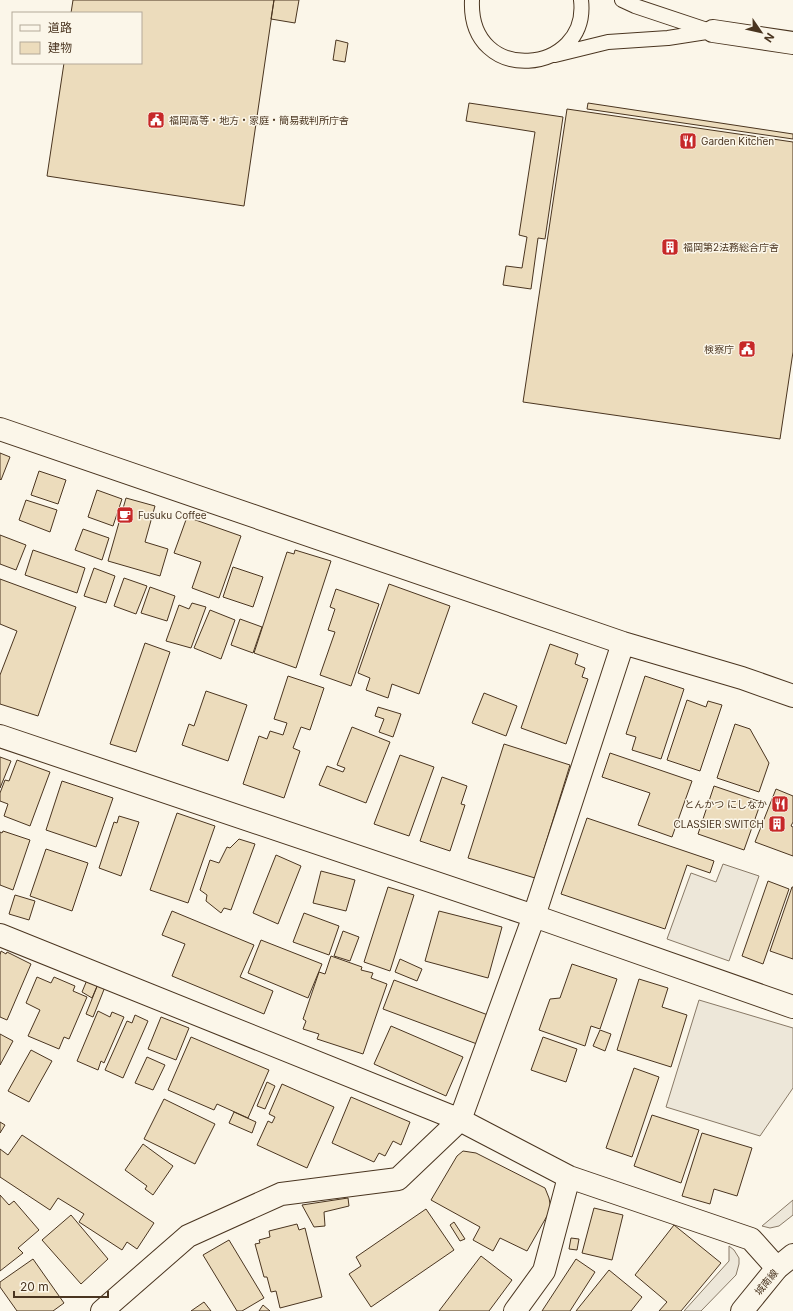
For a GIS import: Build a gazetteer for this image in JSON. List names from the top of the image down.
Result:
{
  "streets": {
    "street": ["城南線"]
  },
  "places": {
    "public building": ["福岡高等・地方・家庭・簡易裁判所庁舎", "検察庁"],
    "restaurant": ["Garden Kitchen", "とんかつ にしなか"],
    "building": ["福岡第2法務総合庁舎", "CLASSIER SWITCH"],
    "cafe": ["Fusuku Coffee"]
  },
  "legend": ["道路", "建物"],
  "scale_bar": "20 m",
  "north": "bottom right"
}
